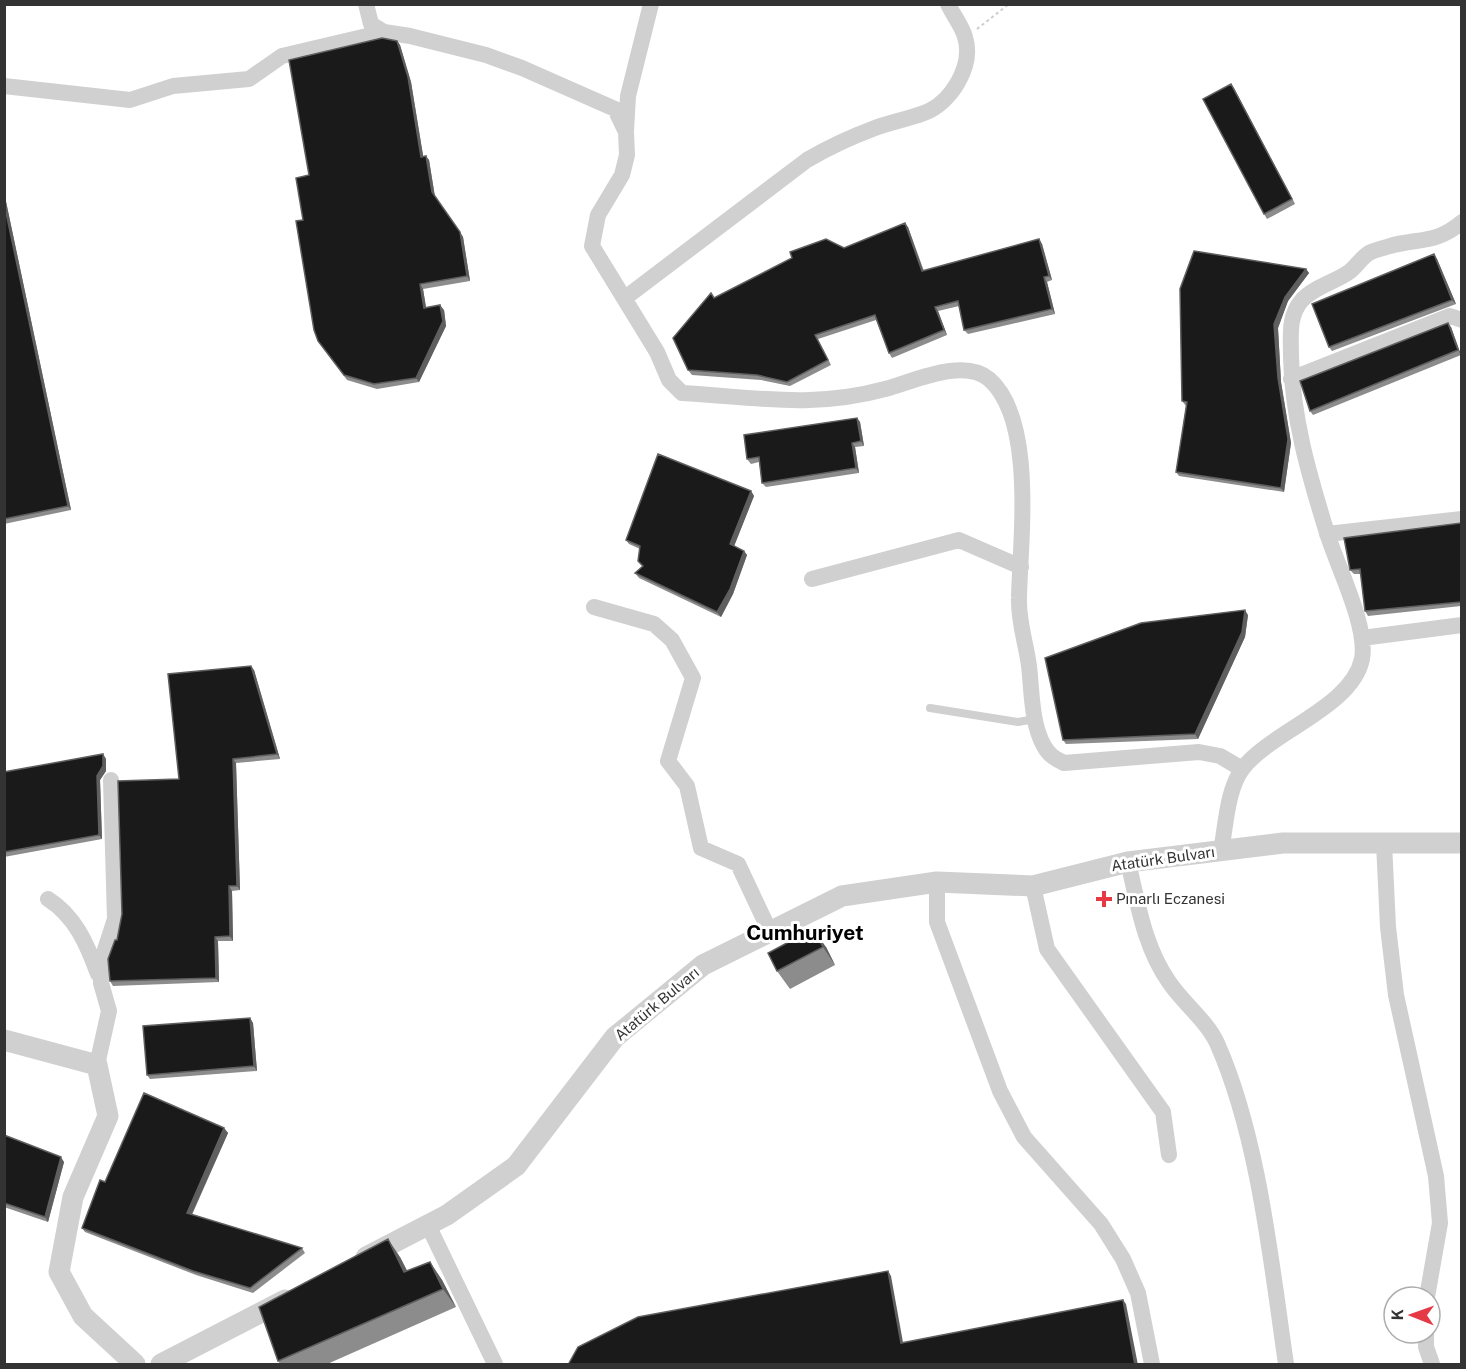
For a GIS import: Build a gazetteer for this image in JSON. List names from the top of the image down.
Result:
{
  "streets": {
    "street": ["Atatürk Bulvarı"]
  },
  "districts": ["Cumhuriyet"],
  "places": {
    "health": ["Pınarlı Eczanesi"]
  },
  "north": "left"
}
